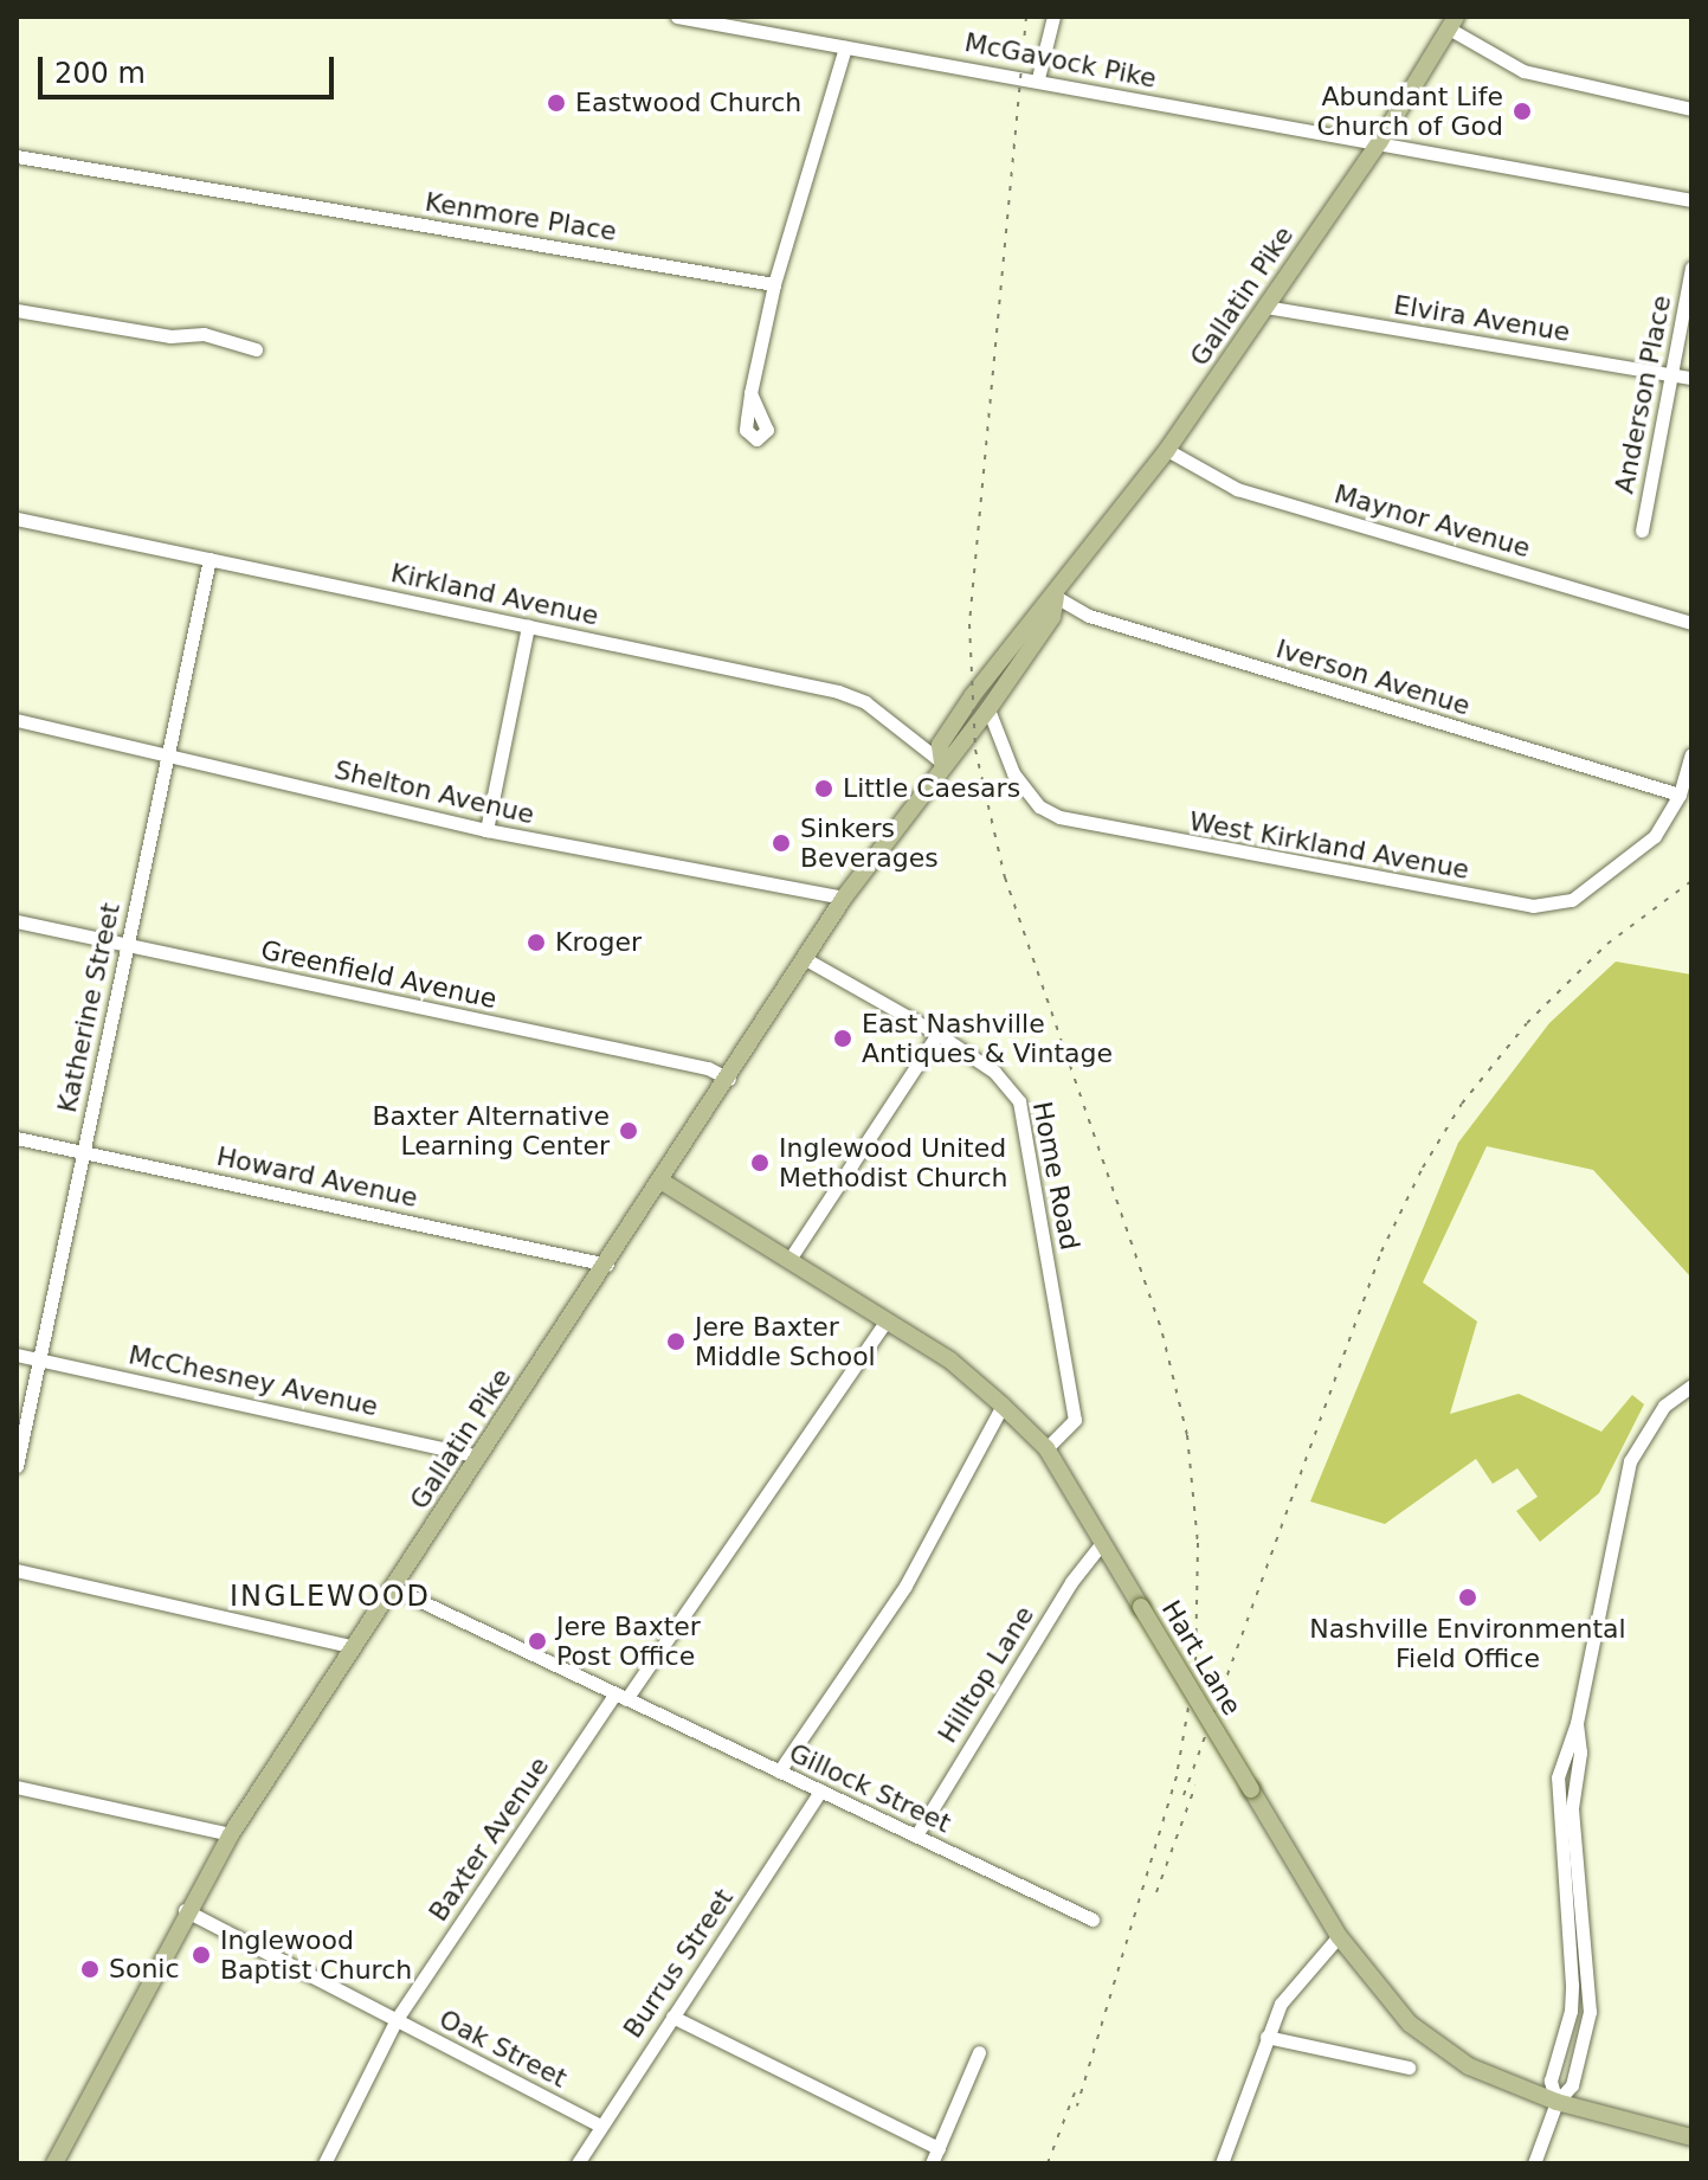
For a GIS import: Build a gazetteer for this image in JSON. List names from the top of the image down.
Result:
{
  "streets": {
    "main road": ["Gallatin Pike", "Hart Lane"],
    "street": [
      "McGavock Pike",
      "Kenmore Place",
      "Elvira Avenue",
      "Anderson Place",
      "Maynor Avenue",
      "Kirkland Avenue",
      "Iverson Avenue",
      "Shelton Avenue",
      "West Kirkland Avenue",
      "Greenfield Avenue",
      "Katherine Street",
      "Home Road",
      "Howard Avenue",
      "McChesney Avenue",
      "Hilltop Lane",
      "Gillock Street",
      "Baxter Avenue",
      "Burrus Street",
      "Oak Street"
    ]
  },
  "crossings": [
    ["McGavock Pike", "Gallatin Pike"],
    ["Gallatin Pike", "Elvira Avenue"],
    ["Gallatin Pike", "Maynor Avenue"],
    ["Gallatin Pike", "Kirkland Avenue"],
    ["Gallatin Pike", "Iverson Avenue"],
    ["Gallatin Pike", "Shelton Avenue"],
    ["Gallatin Pike", "West Kirkland Avenue"],
    ["Gallatin Pike", "Greenfield Avenue"],
    ["Gallatin Pike", "Home Road"],
    ["Gallatin Pike", "Howard Avenue"],
    ["Gallatin Pike", "McChesney Avenue"],
    ["Gallatin Pike", "Hart Lane"],
    ["Gallatin Pike", "Gillock Street"],
    ["Gallatin Pike", "Oak Street"],
    ["Elvira Avenue", "Anderson Place"],
    ["Kirkland Avenue", "Katherine Street"],
    ["Iverson Avenue", "West Kirkland Avenue"],
    ["Shelton Avenue", "Katherine Street"],
    ["Greenfield Avenue", "Katherine Street"],
    ["Katherine Street", "Howard Avenue"],
    ["Katherine Street", "McChesney Avenue"],
    ["Home Road", "Hart Lane"],
    ["Hart Lane", "Hilltop Lane"],
    ["Hart Lane", "Baxter Avenue"],
    ["Hilltop Lane", "Gillock Street"],
    ["Gillock Street", "Baxter Avenue"],
    ["Gillock Street", "Burrus Street"],
    ["Baxter Avenue", "Oak Street"],
    ["Burrus Street", "Oak Street"]
  ],
  "districts": ["INGLEWOOD"],
  "places": [
    "Eastwood Church",
    "Abundant Life Church of God",
    "Little Caesars",
    "Sinkers Beverages",
    "Kroger",
    "East Nashville Antiques & Vintage",
    "Baxter Alternative Learning Center",
    "Inglewood United Methodist Church",
    "Jere Baxter Middle School",
    "Nashville Environmental Field Office",
    "Jere Baxter Post Office",
    "Inglewood Baptist Church",
    "Sonic"
  ],
  "scale_bar": "200 m"
}
